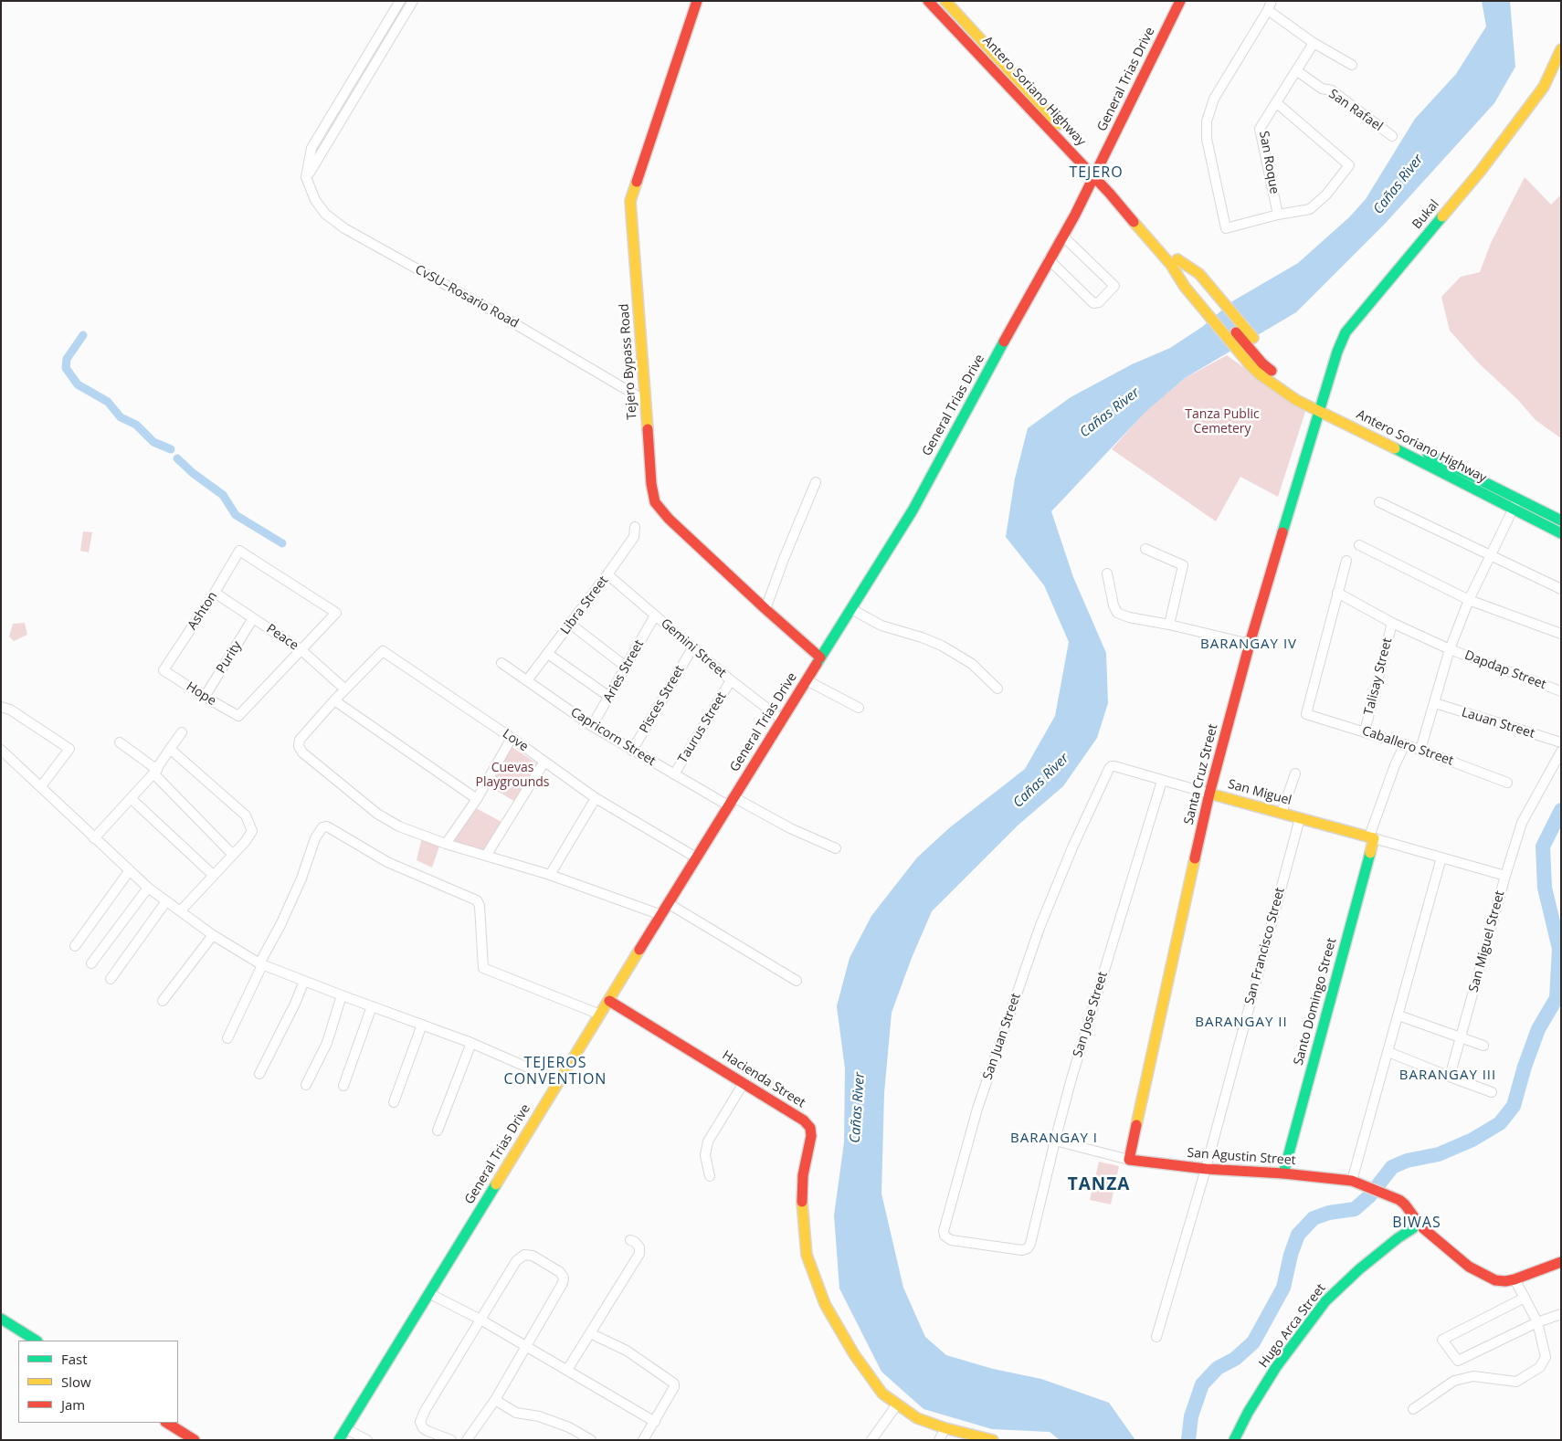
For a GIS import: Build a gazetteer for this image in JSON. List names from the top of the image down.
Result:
{
  "streets": {
    "main road": [
      "General Trias Drive",
      "Antero Soriano Highway",
      "Bukal",
      "Tejero Bypass Road",
      "Santa Cruz Street",
      "San Miguel",
      "Santo Domingo Street",
      "Hacienda Street",
      "San Agustin Street",
      "Hugo Arca Street"
    ],
    "street": [
      "San Rafael",
      "San Roque",
      "CvSU–Rosario Road",
      "Libra Street",
      "Ashton",
      "Peace",
      "Gemini Street",
      "Purity",
      "Dapdap Street",
      "Aries Street",
      "Talisay Street",
      "Hope",
      "Pisces Street",
      "Lauan Street",
      "Taurus Street",
      "Capricorn Street",
      "Love",
      "Caballero Street",
      "San Miguel Street",
      "San Francisco Street",
      "San Jose Street",
      "San Juan Street"
    ]
  },
  "crossings": [
    ["General Trias Drive", "Antero Soriano Highway"],
    ["General Trias Drive", "Tejero Bypass Road"],
    ["General Trias Drive", "Gemini Street"],
    ["General Trias Drive", "Capricorn Street"],
    ["General Trias Drive", "Love"],
    ["General Trias Drive", "Hacienda Street"],
    ["Antero Soriano Highway", "Bukal"],
    ["Antero Soriano Highway", "Santa Cruz Street"],
    ["San Rafael", "San Roque"],
    ["Bukal", "Santa Cruz Street"],
    ["CvSU–Rosario Road", "Tejero Bypass Road"],
    ["Libra Street", "Gemini Street"],
    ["Libra Street", "Capricorn Street"],
    ["Ashton", "Peace"],
    ["Ashton", "Hope"],
    ["Peace", "Purity"],
    ["Peace", "Hope"],
    ["Peace", "Love"],
    ["Gemini Street", "Aries Street"],
    ["Gemini Street", "Pisces Street"],
    ["Gemini Street", "Taurus Street"],
    ["Purity", "Hope"],
    ["Dapdap Street", "Talisay Street"],
    ["Dapdap Street", "Caballero Street"],
    ["Aries Street", "Capricorn Street"],
    ["Talisay Street", "Caballero Street"],
    ["Pisces Street", "Capricorn Street"],
    ["Taurus Street", "Capricorn Street"],
    ["Santa Cruz Street", "San Miguel"],
    ["Santa Cruz Street", "San Agustin Street"],
    ["San Miguel", "San Miguel Street"],
    ["San Miguel", "San Francisco Street"],
    ["San Miguel", "Santo Domingo Street"],
    ["San Miguel", "San Jose Street"],
    ["San Miguel", "San Juan Street"],
    ["San Miguel Street", "Santo Domingo Street"],
    ["San Francisco Street", "San Agustin Street"],
    ["Santo Domingo Street", "San Agustin Street"],
    ["San Jose Street", "San Juan Street"],
    ["San Jose Street", "San Agustin Street"],
    ["San Agustin Street", "Hugo Arca Street"]
  ],
  "districts": [
    "TEJERO",
    "BARANGAY IV",
    "BARANGAY II",
    "TEJEROS CONVENTION",
    "BARANGAY III",
    "BARANGAY I",
    "TANZA",
    "BIWAS"
  ],
  "water": ["Cañas River"],
  "parks": ["Tanza Public Cemetery", "Cuevas Playgrounds"],
  "legend": ["Fast", "Slow", "Jam"]
}
